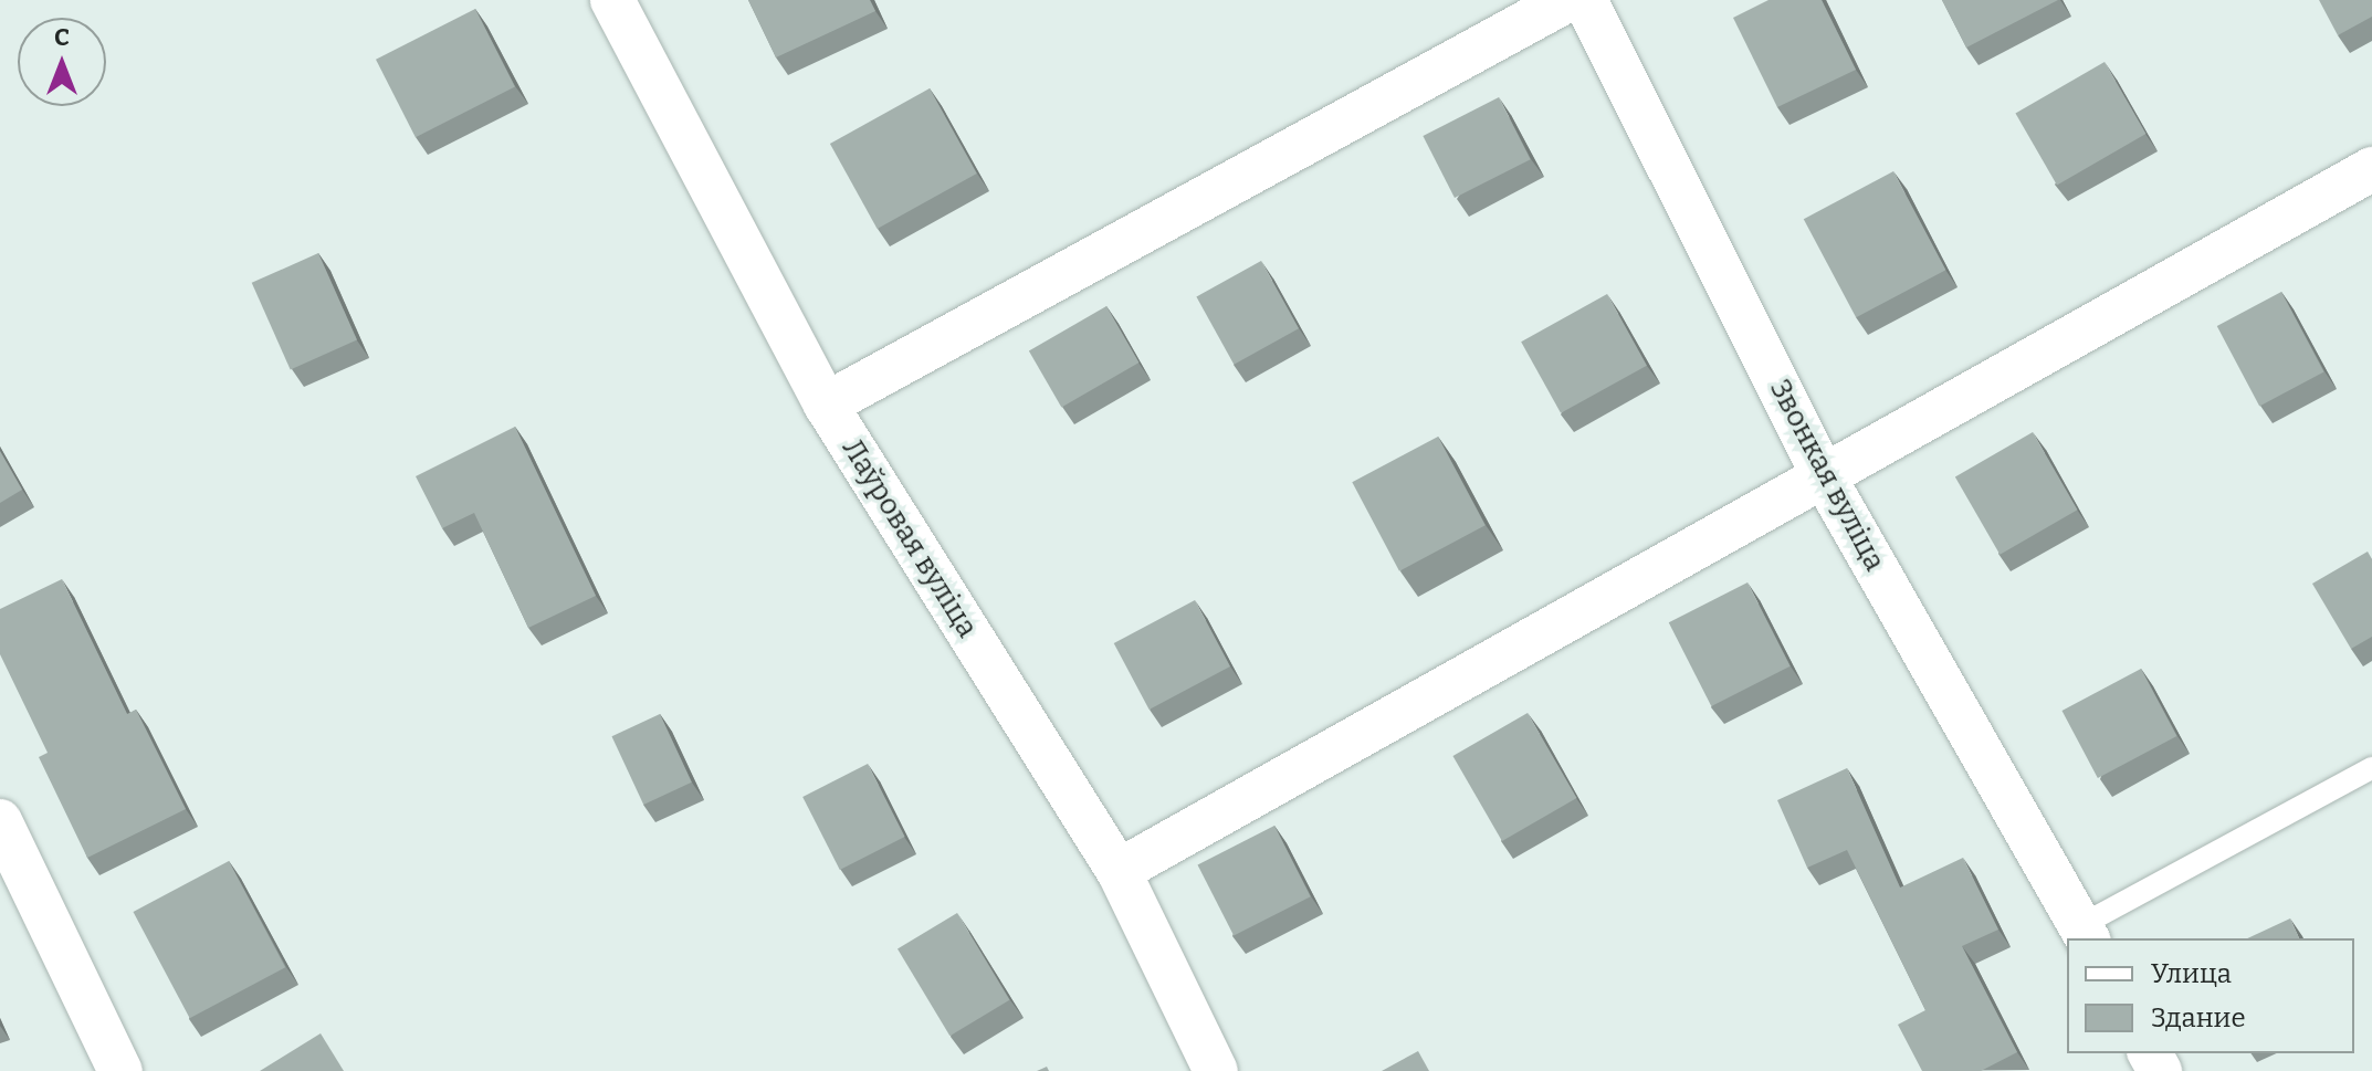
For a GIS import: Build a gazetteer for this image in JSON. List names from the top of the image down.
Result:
{
  "streets": {
    "street": ["Звонкая вуліца", "Лаўровая вуліца"]
  },
  "legend": ["Улица", "Здание"],
  "north": "top"
}
